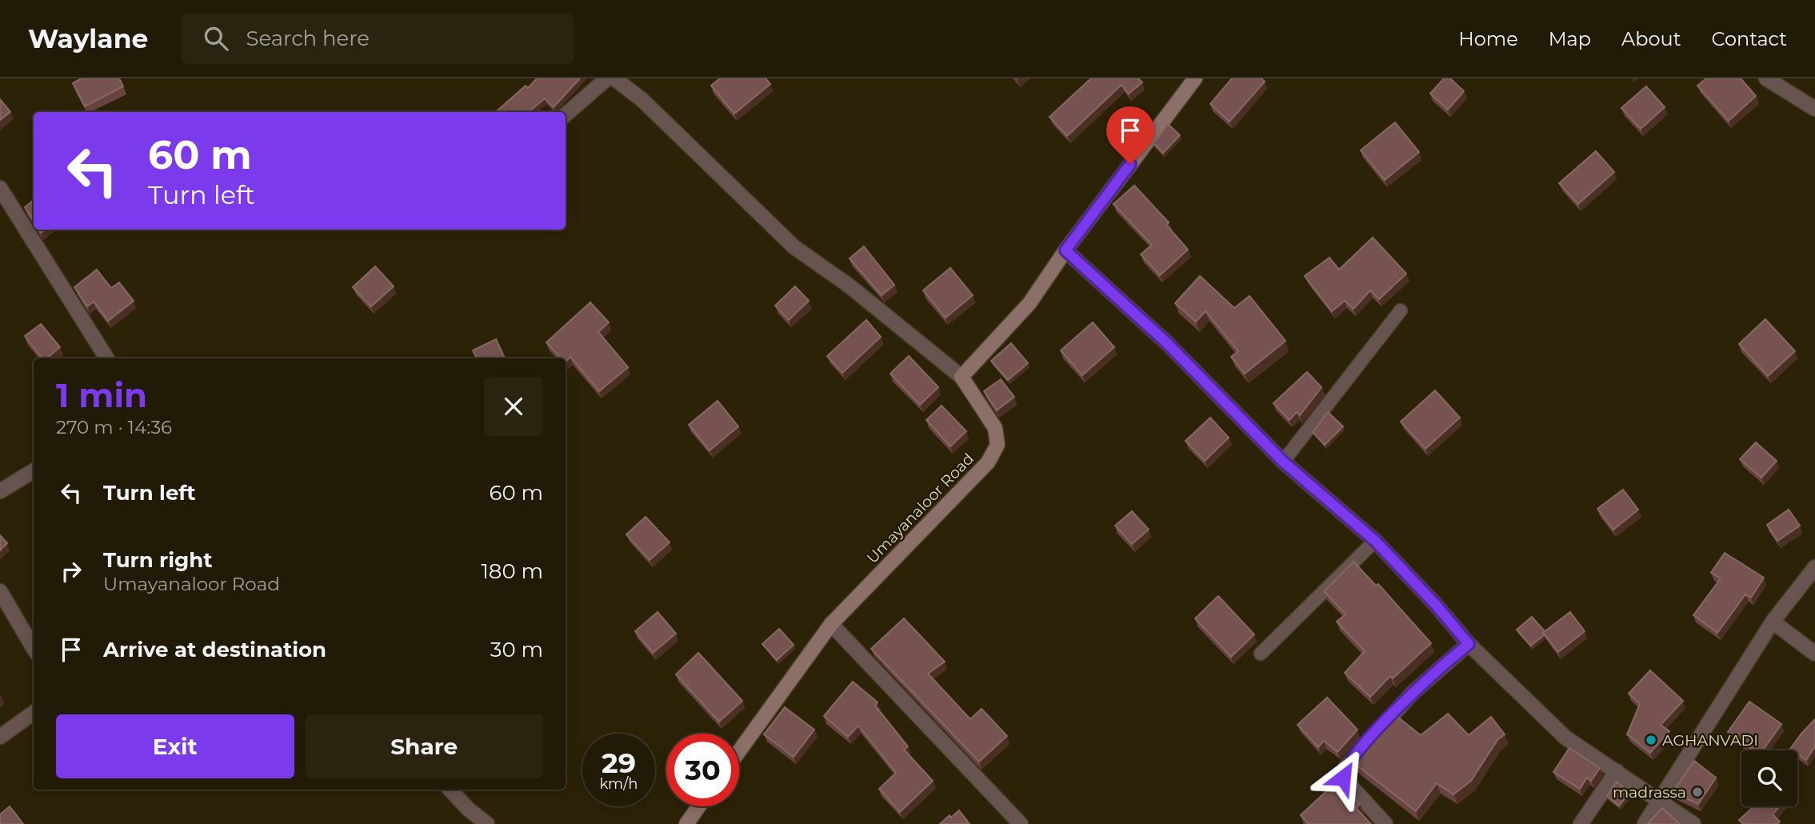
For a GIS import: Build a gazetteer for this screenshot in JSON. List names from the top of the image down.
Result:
{
  "streets": {
    "main road": ["Umayanaloor Road"]
  },
  "places": ["AGHANVADI", "madrassa"],
  "page": {
    "header": "Waylane",
    "search": "Search here",
    "nav": [
      "Home",
      "Map",
      "About",
      "Contact"
    ],
    "turn": ["60 m", "Turn left"],
    "heading": ["1 min", "270 m · 14:36"],
    "list": [
      {
        "name": "Turn left",
        "value": "60 m"
      },
      {
        "name": "Turn right",
        "note": "Umayanaloor Road",
        "value": "180 m"
      },
      {
        "name": "Arrive at destination",
        "value": "30 m"
      }
    ],
    "buttons": ["Exit", "Share"],
    "speed": "29 km/h",
    "limit": "30"
  }
}
